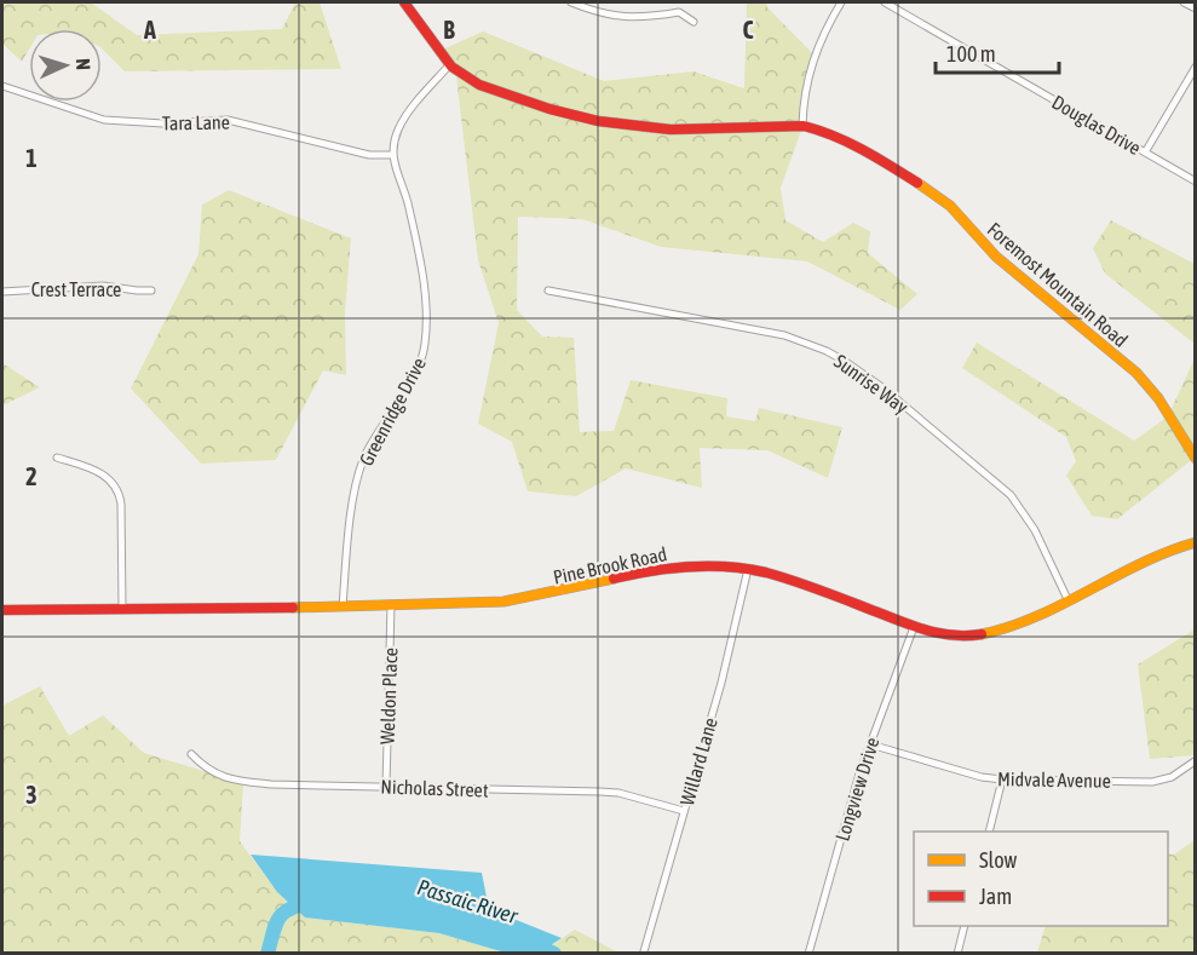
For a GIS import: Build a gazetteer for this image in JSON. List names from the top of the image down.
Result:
{
  "streets": {
    "street": [
      "Tara Lane",
      "Douglas Drive",
      "Foremost Mountain Road",
      "Crest Terrace",
      "Sunrise Way",
      "Greenridge Drive",
      "Pine Brook Road",
      "Weldon Place",
      "Willard Lane",
      "Midvale Avenue",
      "Nicholas Street",
      "Longview Drive"
    ]
  },
  "crossings": [
    ["Tara Lane", "Greenridge Drive"],
    ["Sunrise Way", "Pine Brook Road"],
    ["Greenridge Drive", "Pine Brook Road"],
    ["Pine Brook Road", "Weldon Place"],
    ["Pine Brook Road", "Willard Lane"],
    ["Pine Brook Road", "Longview Drive"],
    ["Weldon Place", "Nicholas Street"],
    ["Willard Lane", "Nicholas Street"],
    ["Midvale Avenue", "Longview Drive"]
  ],
  "water": ["Passaic River"],
  "legend": ["Slow", "Jam"],
  "scale_bar": "100 m",
  "north": "right",
  "grid": {
    "columns": ["A", "B", "C"],
    "rows": ["1", "2", "3"]
  }
}
